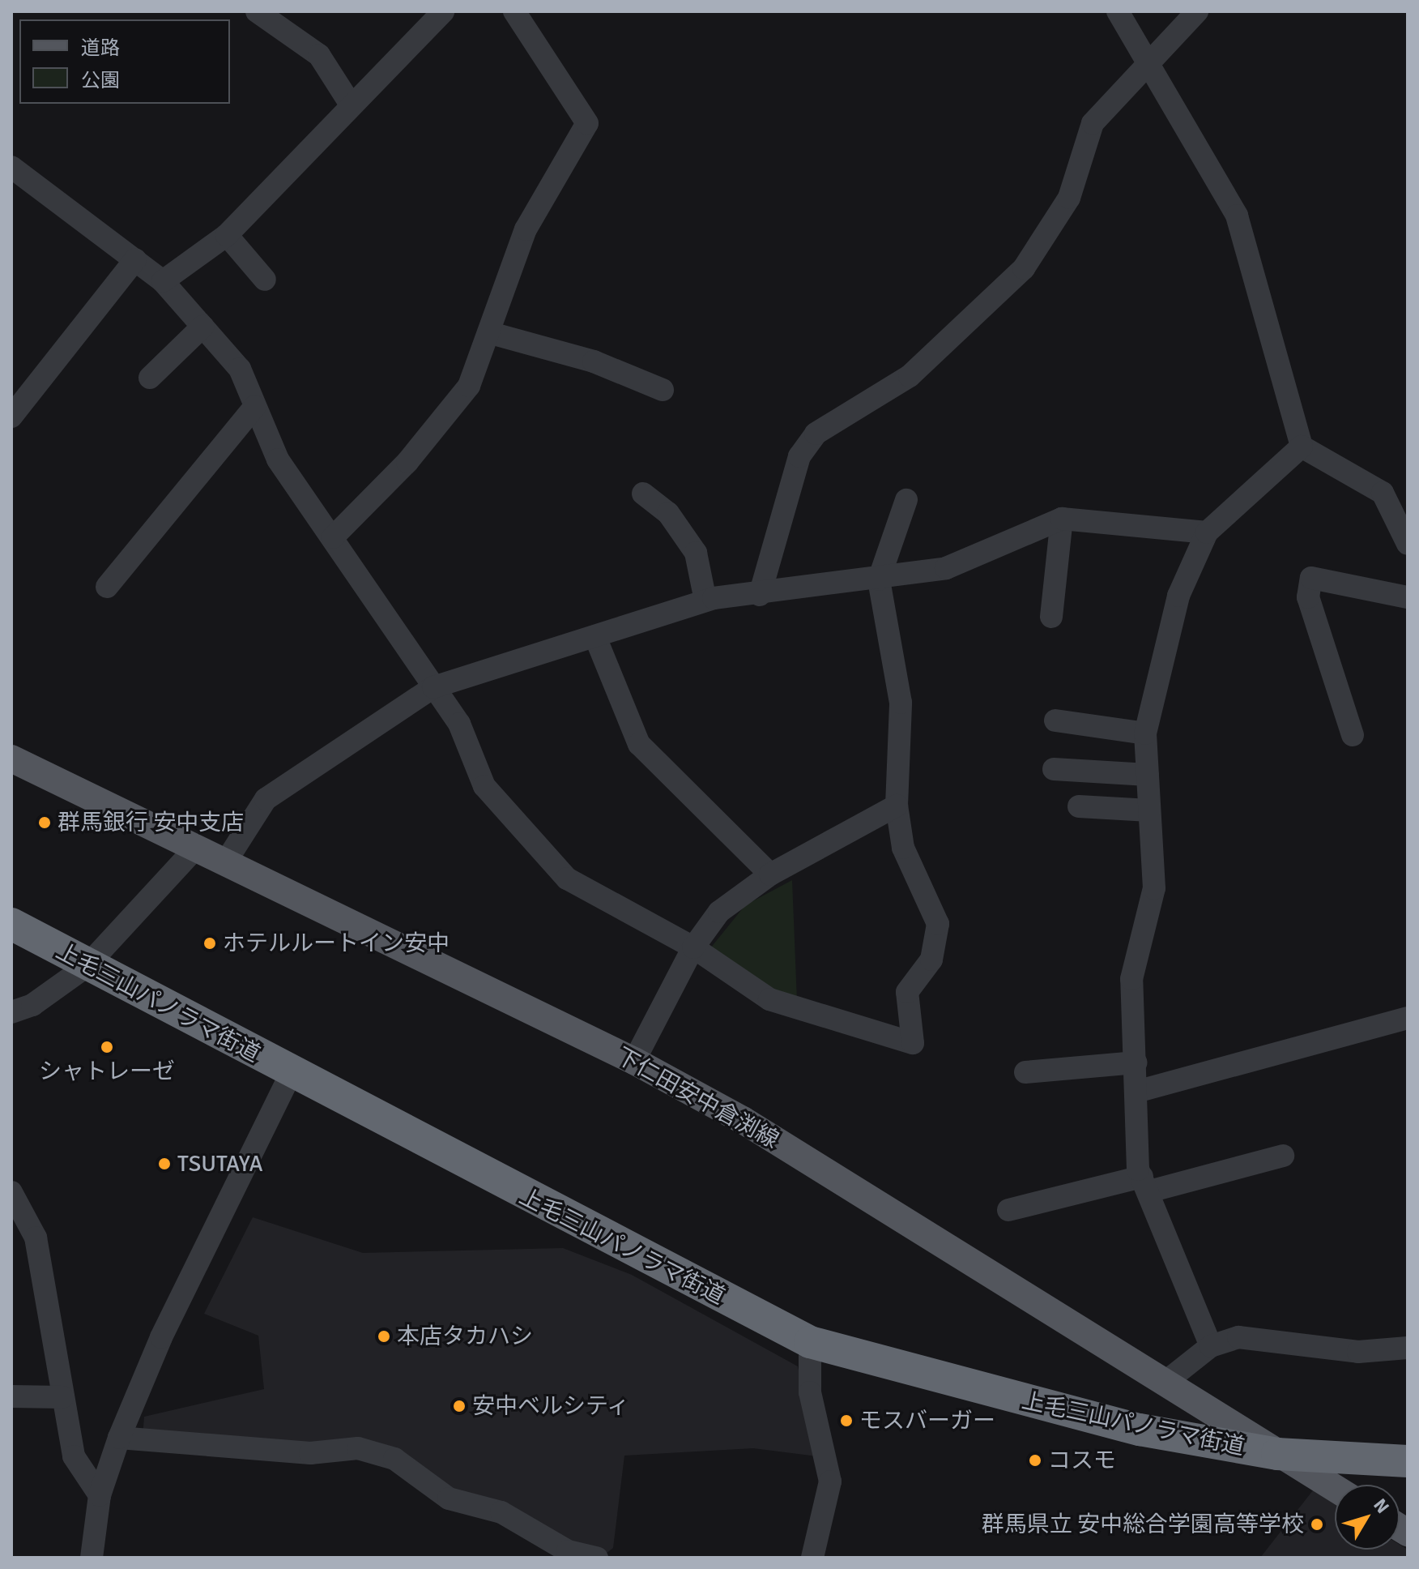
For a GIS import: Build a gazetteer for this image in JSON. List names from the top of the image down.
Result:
{
  "streets": {
    "highway": ["上毛三山パノラマ街道"],
    "main road": ["下仁田安中倉渕線"]
  },
  "crossings": [
    ["上毛三山パノラマ街道", "下仁田安中倉渕線"]
  ],
  "places": [
    "群馬銀行 安中支店",
    "ホテルルートイン安中",
    "シャトレーゼ",
    "TSUTAYA",
    "本店タカハシ",
    "安中ベルシティ",
    "モスバーガー",
    "コスモ",
    "群馬県立 安中総合学園高等学校"
  ],
  "legend": ["道路", "公園"],
  "north": "top right"
}
